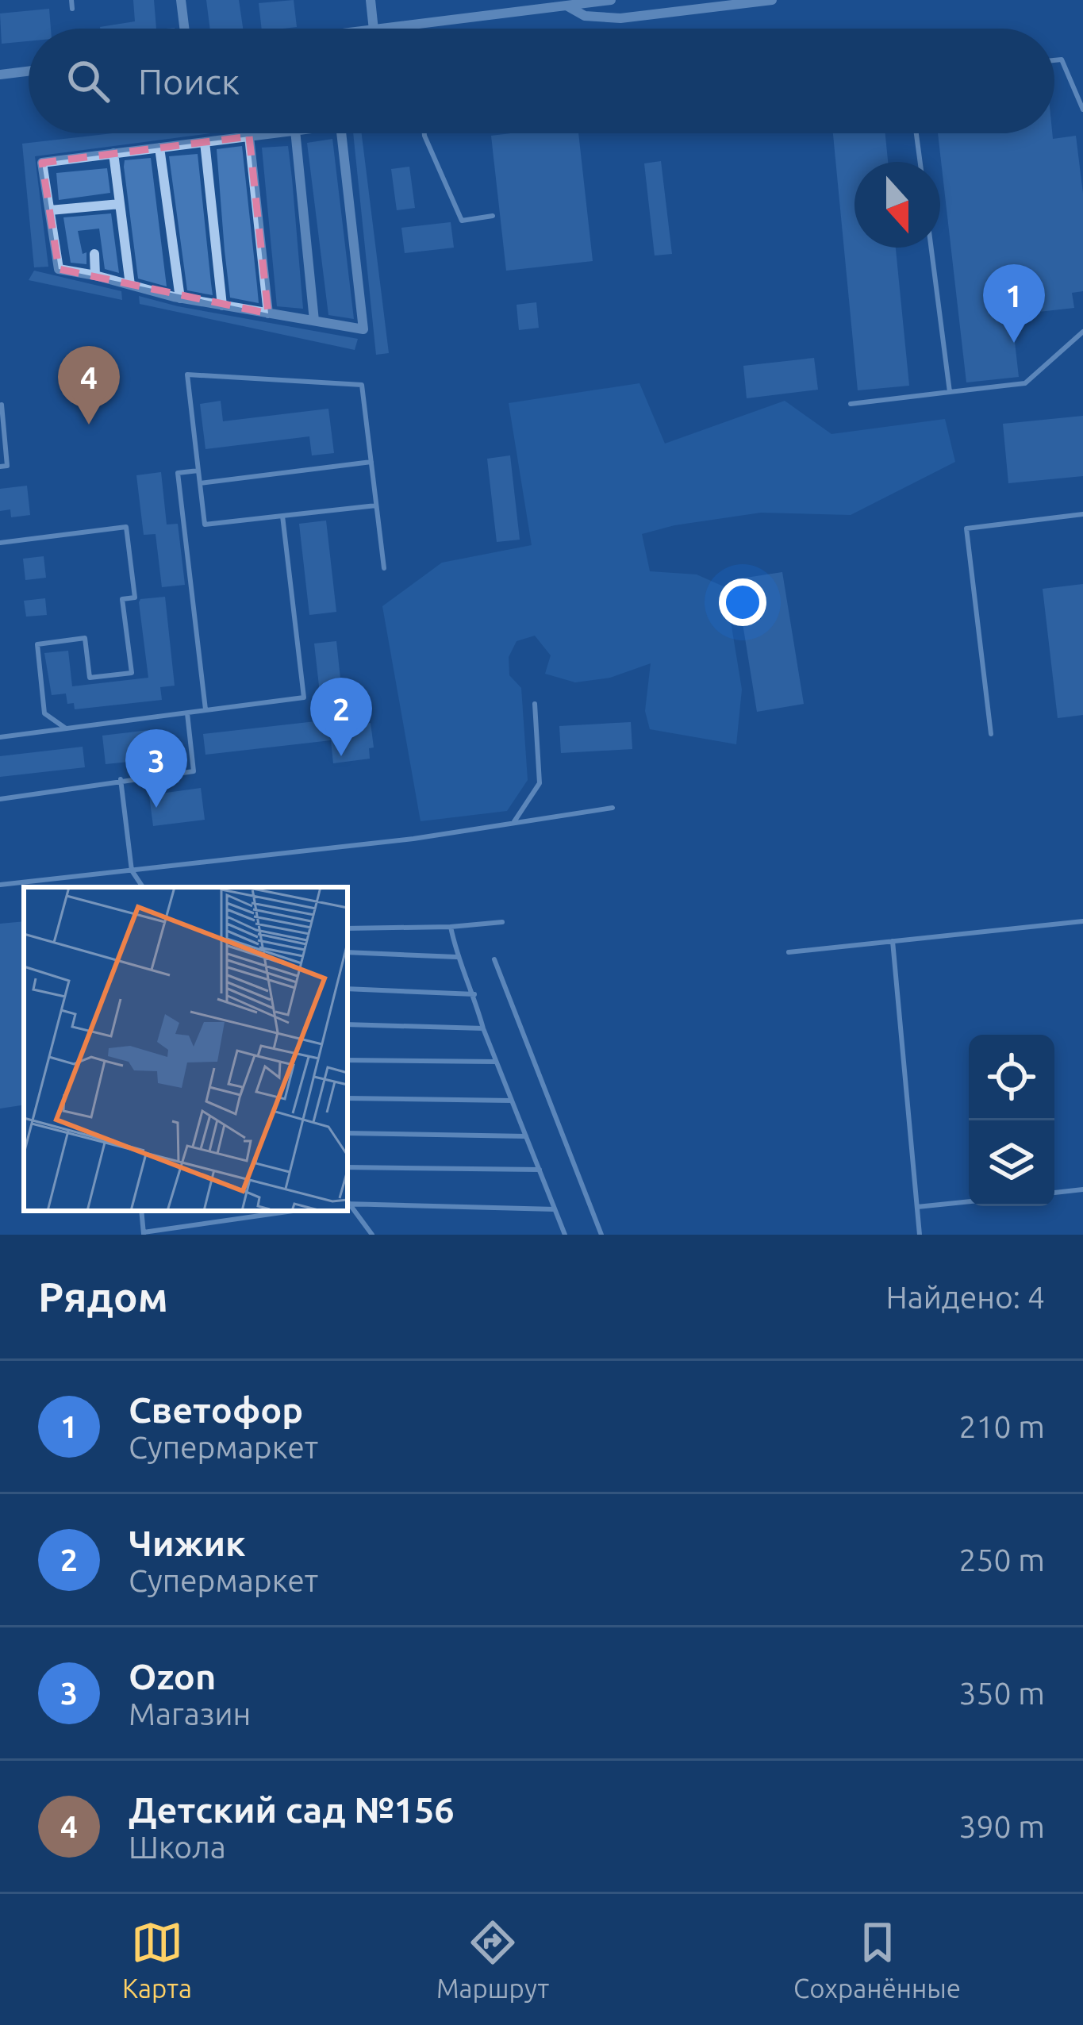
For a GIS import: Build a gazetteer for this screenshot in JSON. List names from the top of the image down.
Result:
{
  "north": "bottom",
  "page": {
    "search": "Поиск",
    "pins": [
      "1",
      "4",
      "2",
      "3"
    ],
    "heading": ["Рядом", "Найдено: 4"],
    "list": [
      {
        "mark": "1",
        "name": "Светофор",
        "note": "Супермаркет",
        "value": "210 m"
      },
      {
        "mark": "2",
        "name": "Чижик",
        "note": "Супермаркет",
        "value": "250 m"
      },
      {
        "mark": "3",
        "name": "Ozon",
        "note": "Магазин",
        "value": "350 m"
      },
      {
        "mark": "4",
        "name": "Детский сад №156",
        "note": "Школа",
        "value": "390 m"
      }
    ],
    "nav": ["Карта", "Маршрут", "Сохранённые"]
  }
}
